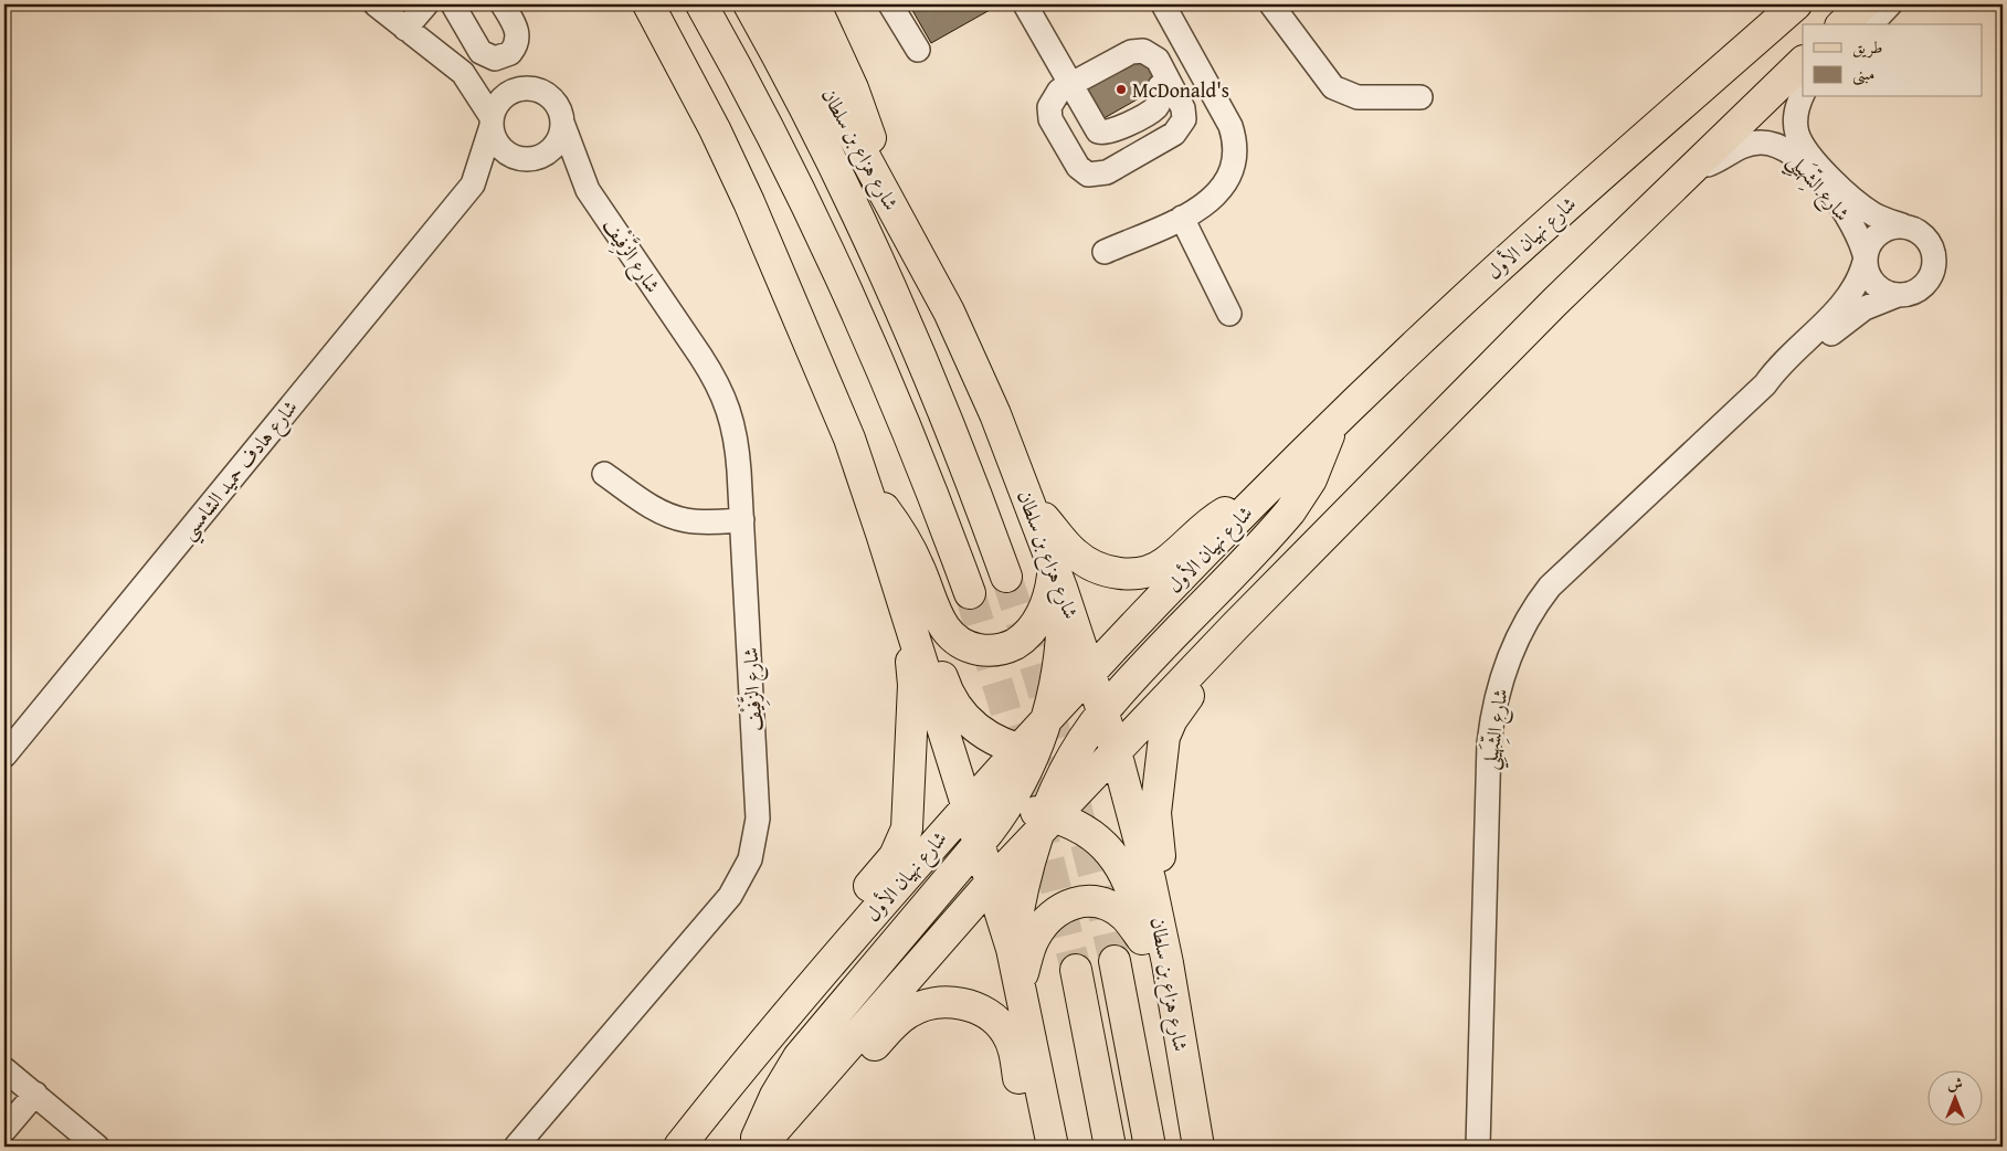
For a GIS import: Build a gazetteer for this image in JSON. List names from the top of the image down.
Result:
{
  "streets": {
    "main road": ["شارع هزاع بن سلطان", "شارع نهيان الأول"],
    "street": ["شارع الشِّهَيلِي", "شارع الزَّفِيْف", "شارع هادف حميد الشامسي"]
  },
  "crossings": [
    ["شارع هزاع بن سلطان", "شارع نهيان الأول"],
    ["شارع الزَّفِيْف", "شارع هادف حميد الشامسي"]
  ],
  "places": ["McDonald's"],
  "legend": ["طريق", "مبنى"],
  "north": "top"
}
